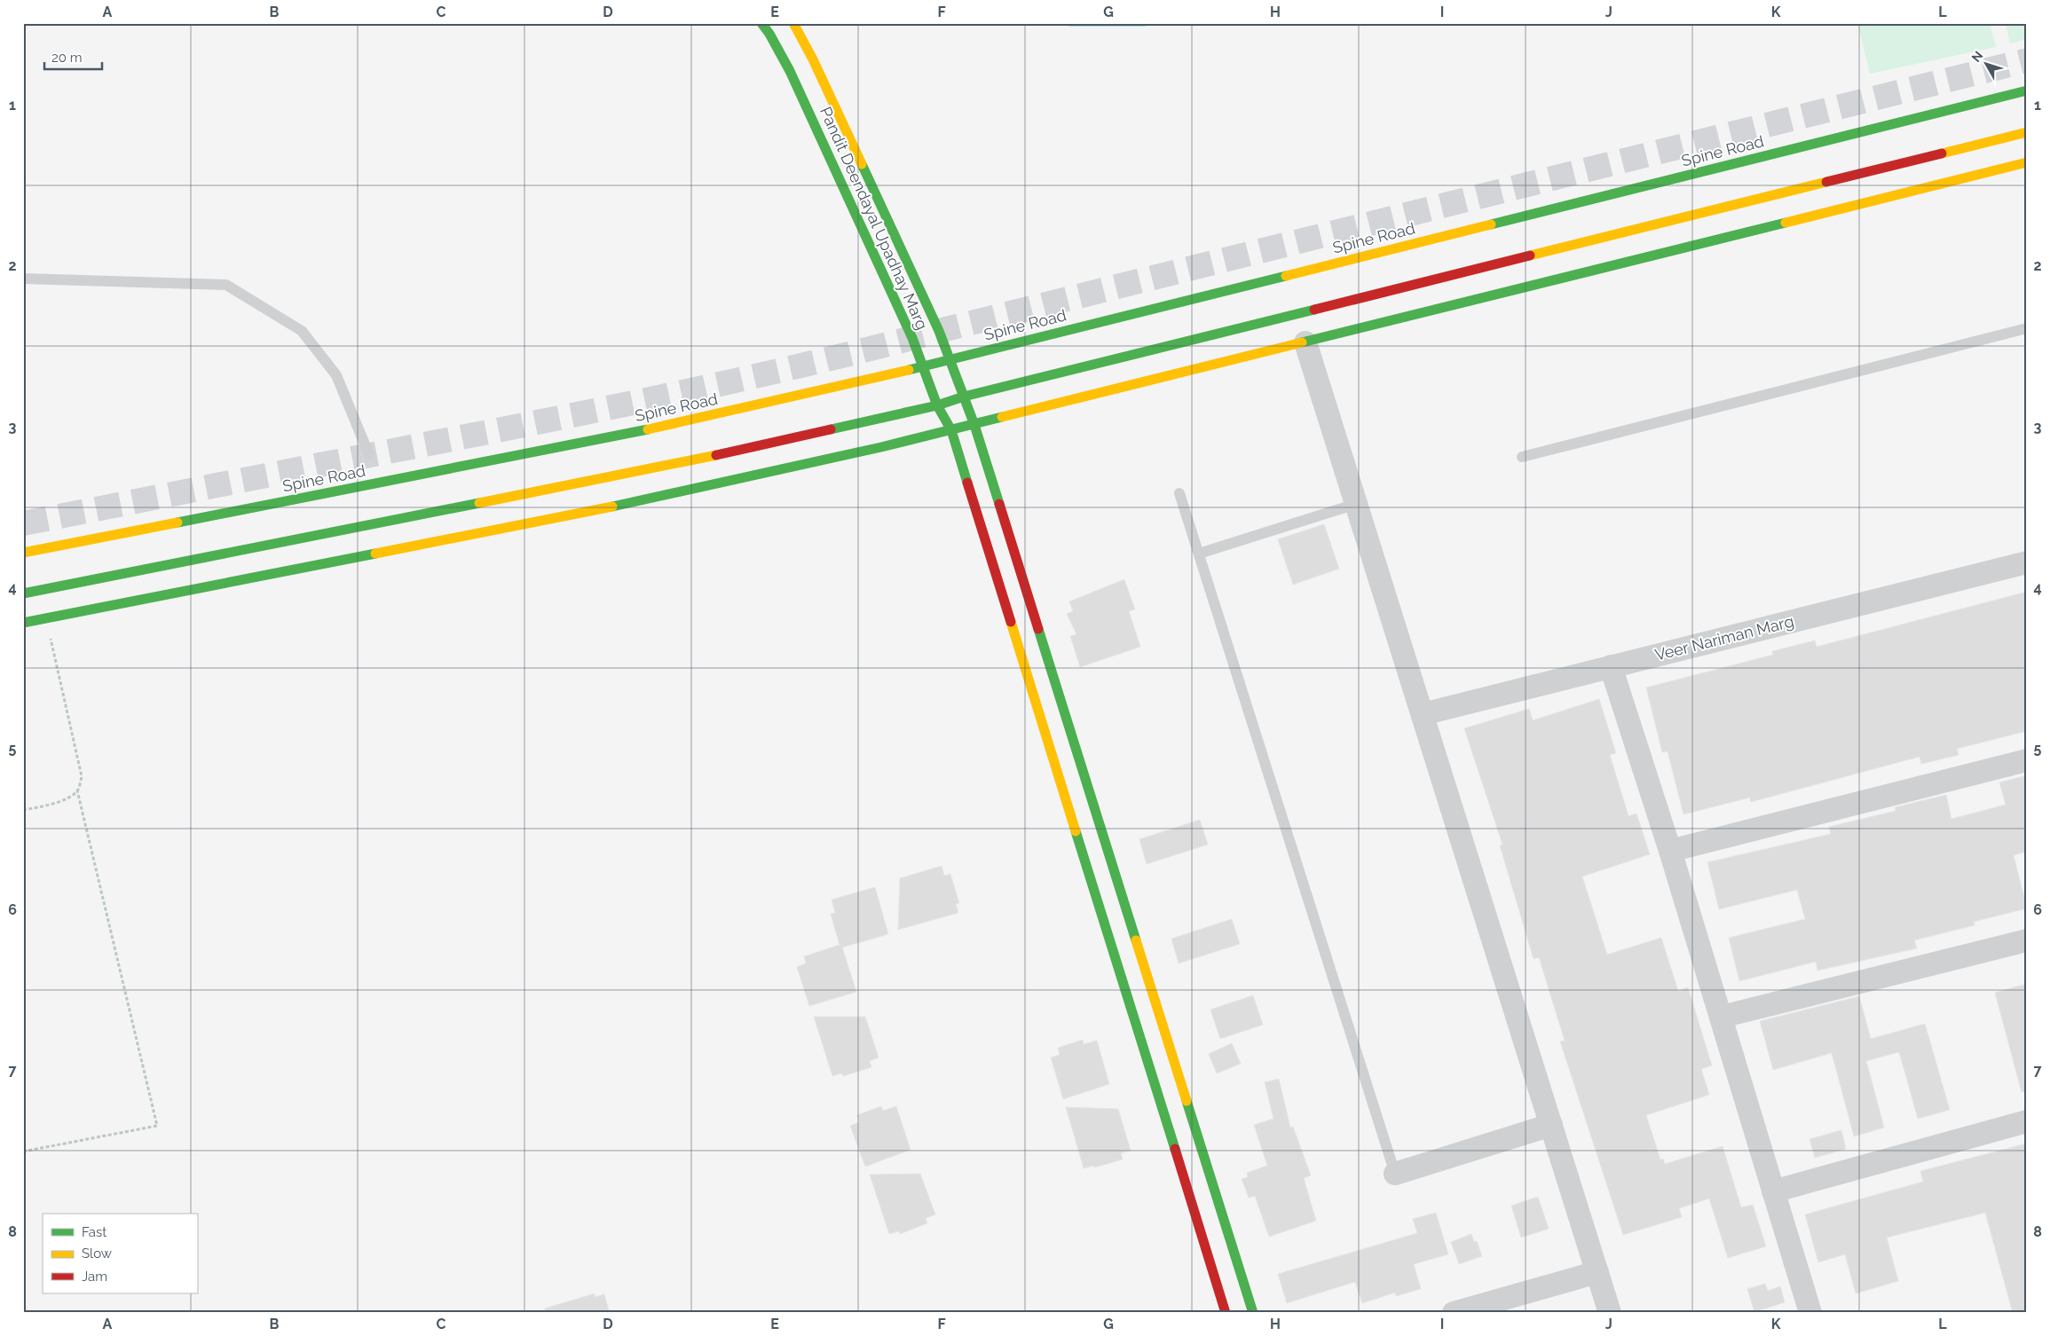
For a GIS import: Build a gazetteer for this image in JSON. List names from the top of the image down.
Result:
{
  "streets": {
    "main road": ["Spine Road", "Pandit Deendayal Upadhay Marg"],
    "street": ["Veer Nariman Marg"]
  },
  "crossings": [
    ["Spine Road", "Pandit Deendayal Upadhay Marg"]
  ],
  "legend": ["Fast", "Slow", "Jam"],
  "scale_bar": "20 m",
  "north": "top left",
  "grid": {
    "columns": [
      "A",
      "B",
      "C",
      "D",
      "E",
      "F",
      "G",
      "H",
      "I",
      "J",
      "K",
      "L"
    ],
    "rows": [
      "1",
      "2",
      "3",
      "4",
      "5",
      "6",
      "7",
      "8"
    ]
  }
}
